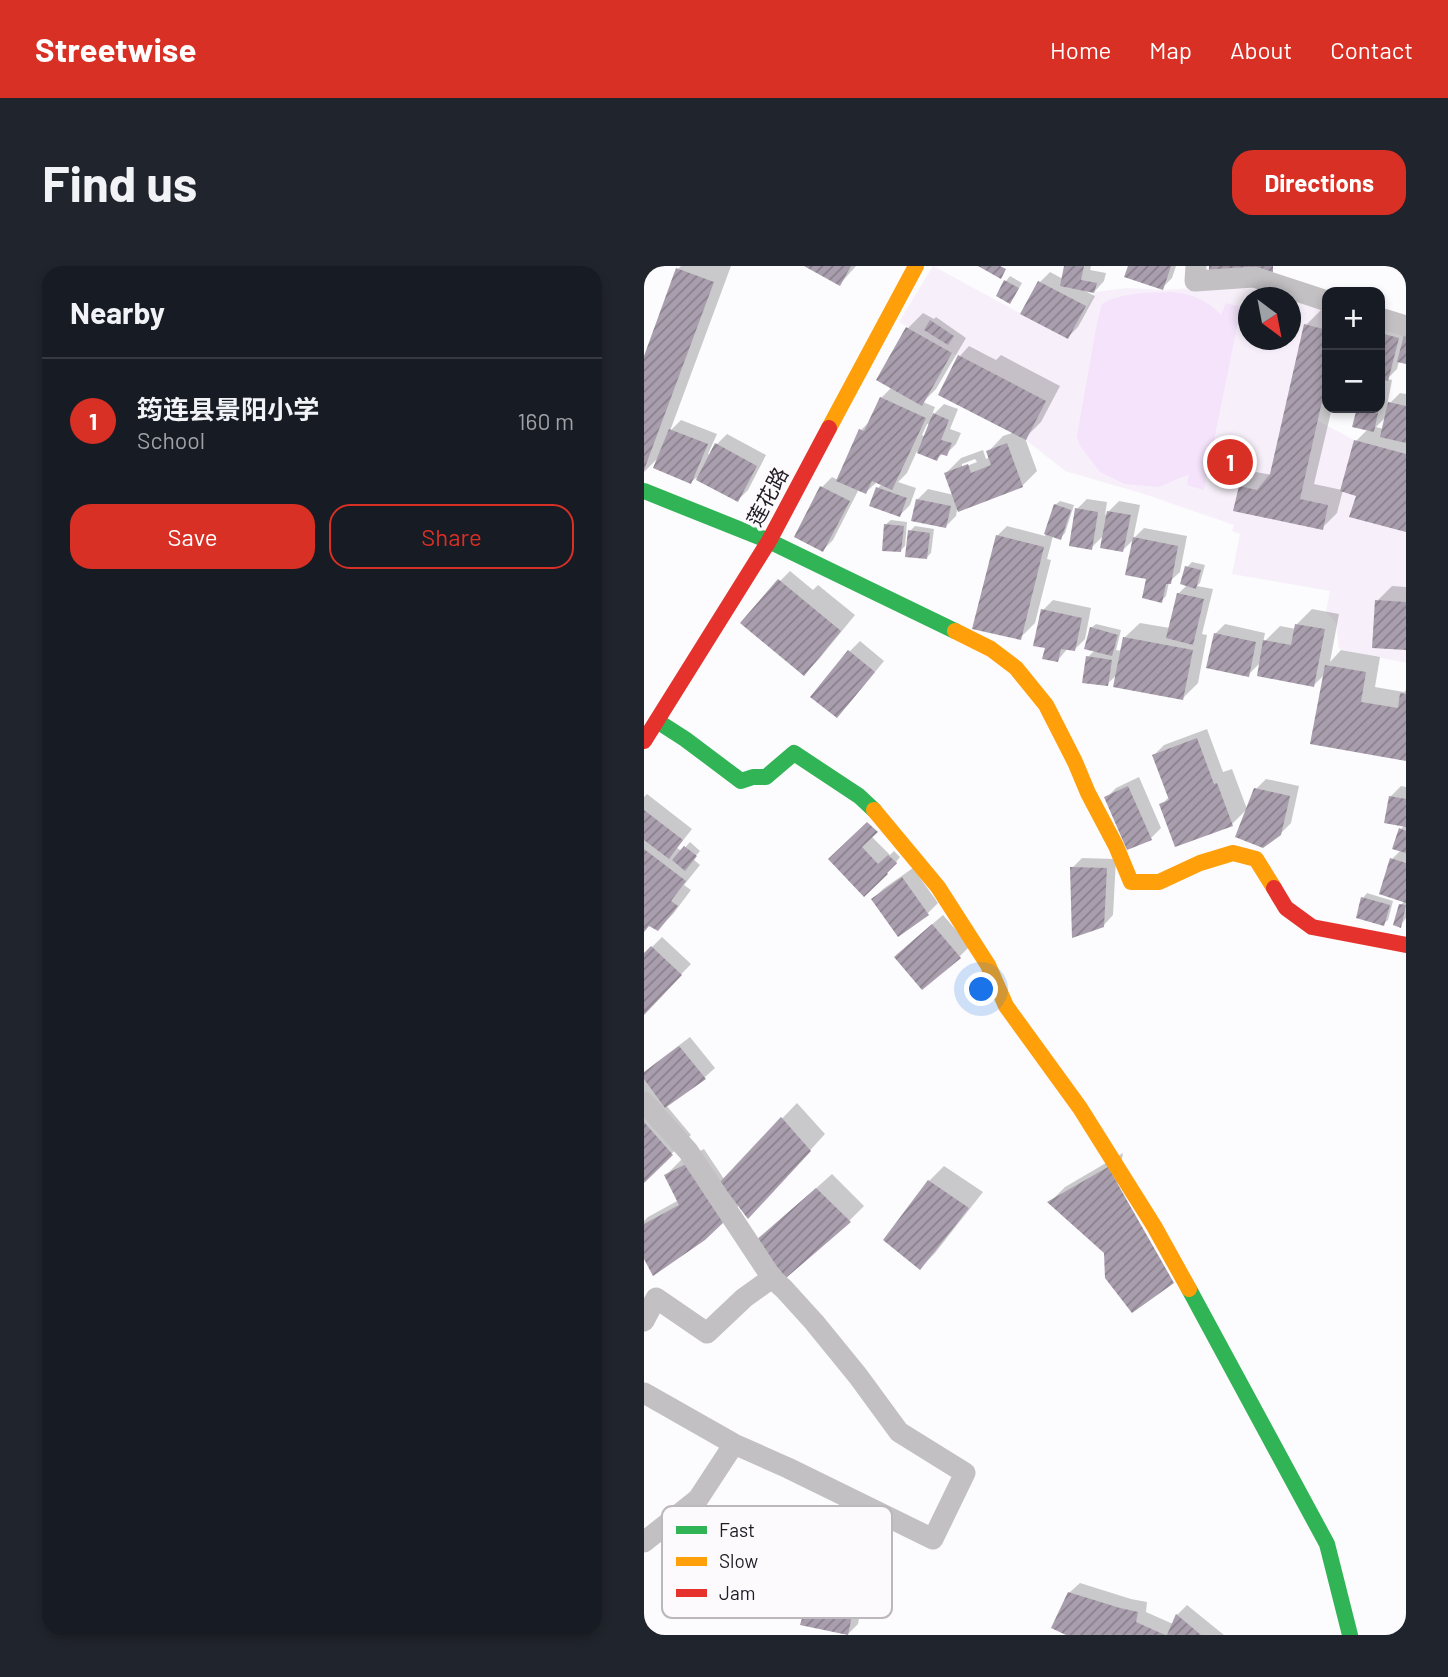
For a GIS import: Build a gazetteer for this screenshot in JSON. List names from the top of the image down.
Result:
{
  "streets": {
    "street": ["莲花路"]
  },
  "legend": ["Fast", "Slow", "Jam"],
  "north": "bottom right",
  "page": {
    "header": "Streetwise",
    "nav": [
      "Home",
      "Map",
      "About",
      "Contact"
    ],
    "buttons": [
      "Directions",
      ["Save", "Share"]
    ],
    "title": "Find us",
    "heading": "Nearby",
    "map_buttons": ["+", "−"],
    "list": [
      {
        "mark": "1",
        "name": "筠连县景阳小学",
        "note": "School",
        "value": "160 m"
      }
    ],
    "pins": "1"
  }
}
